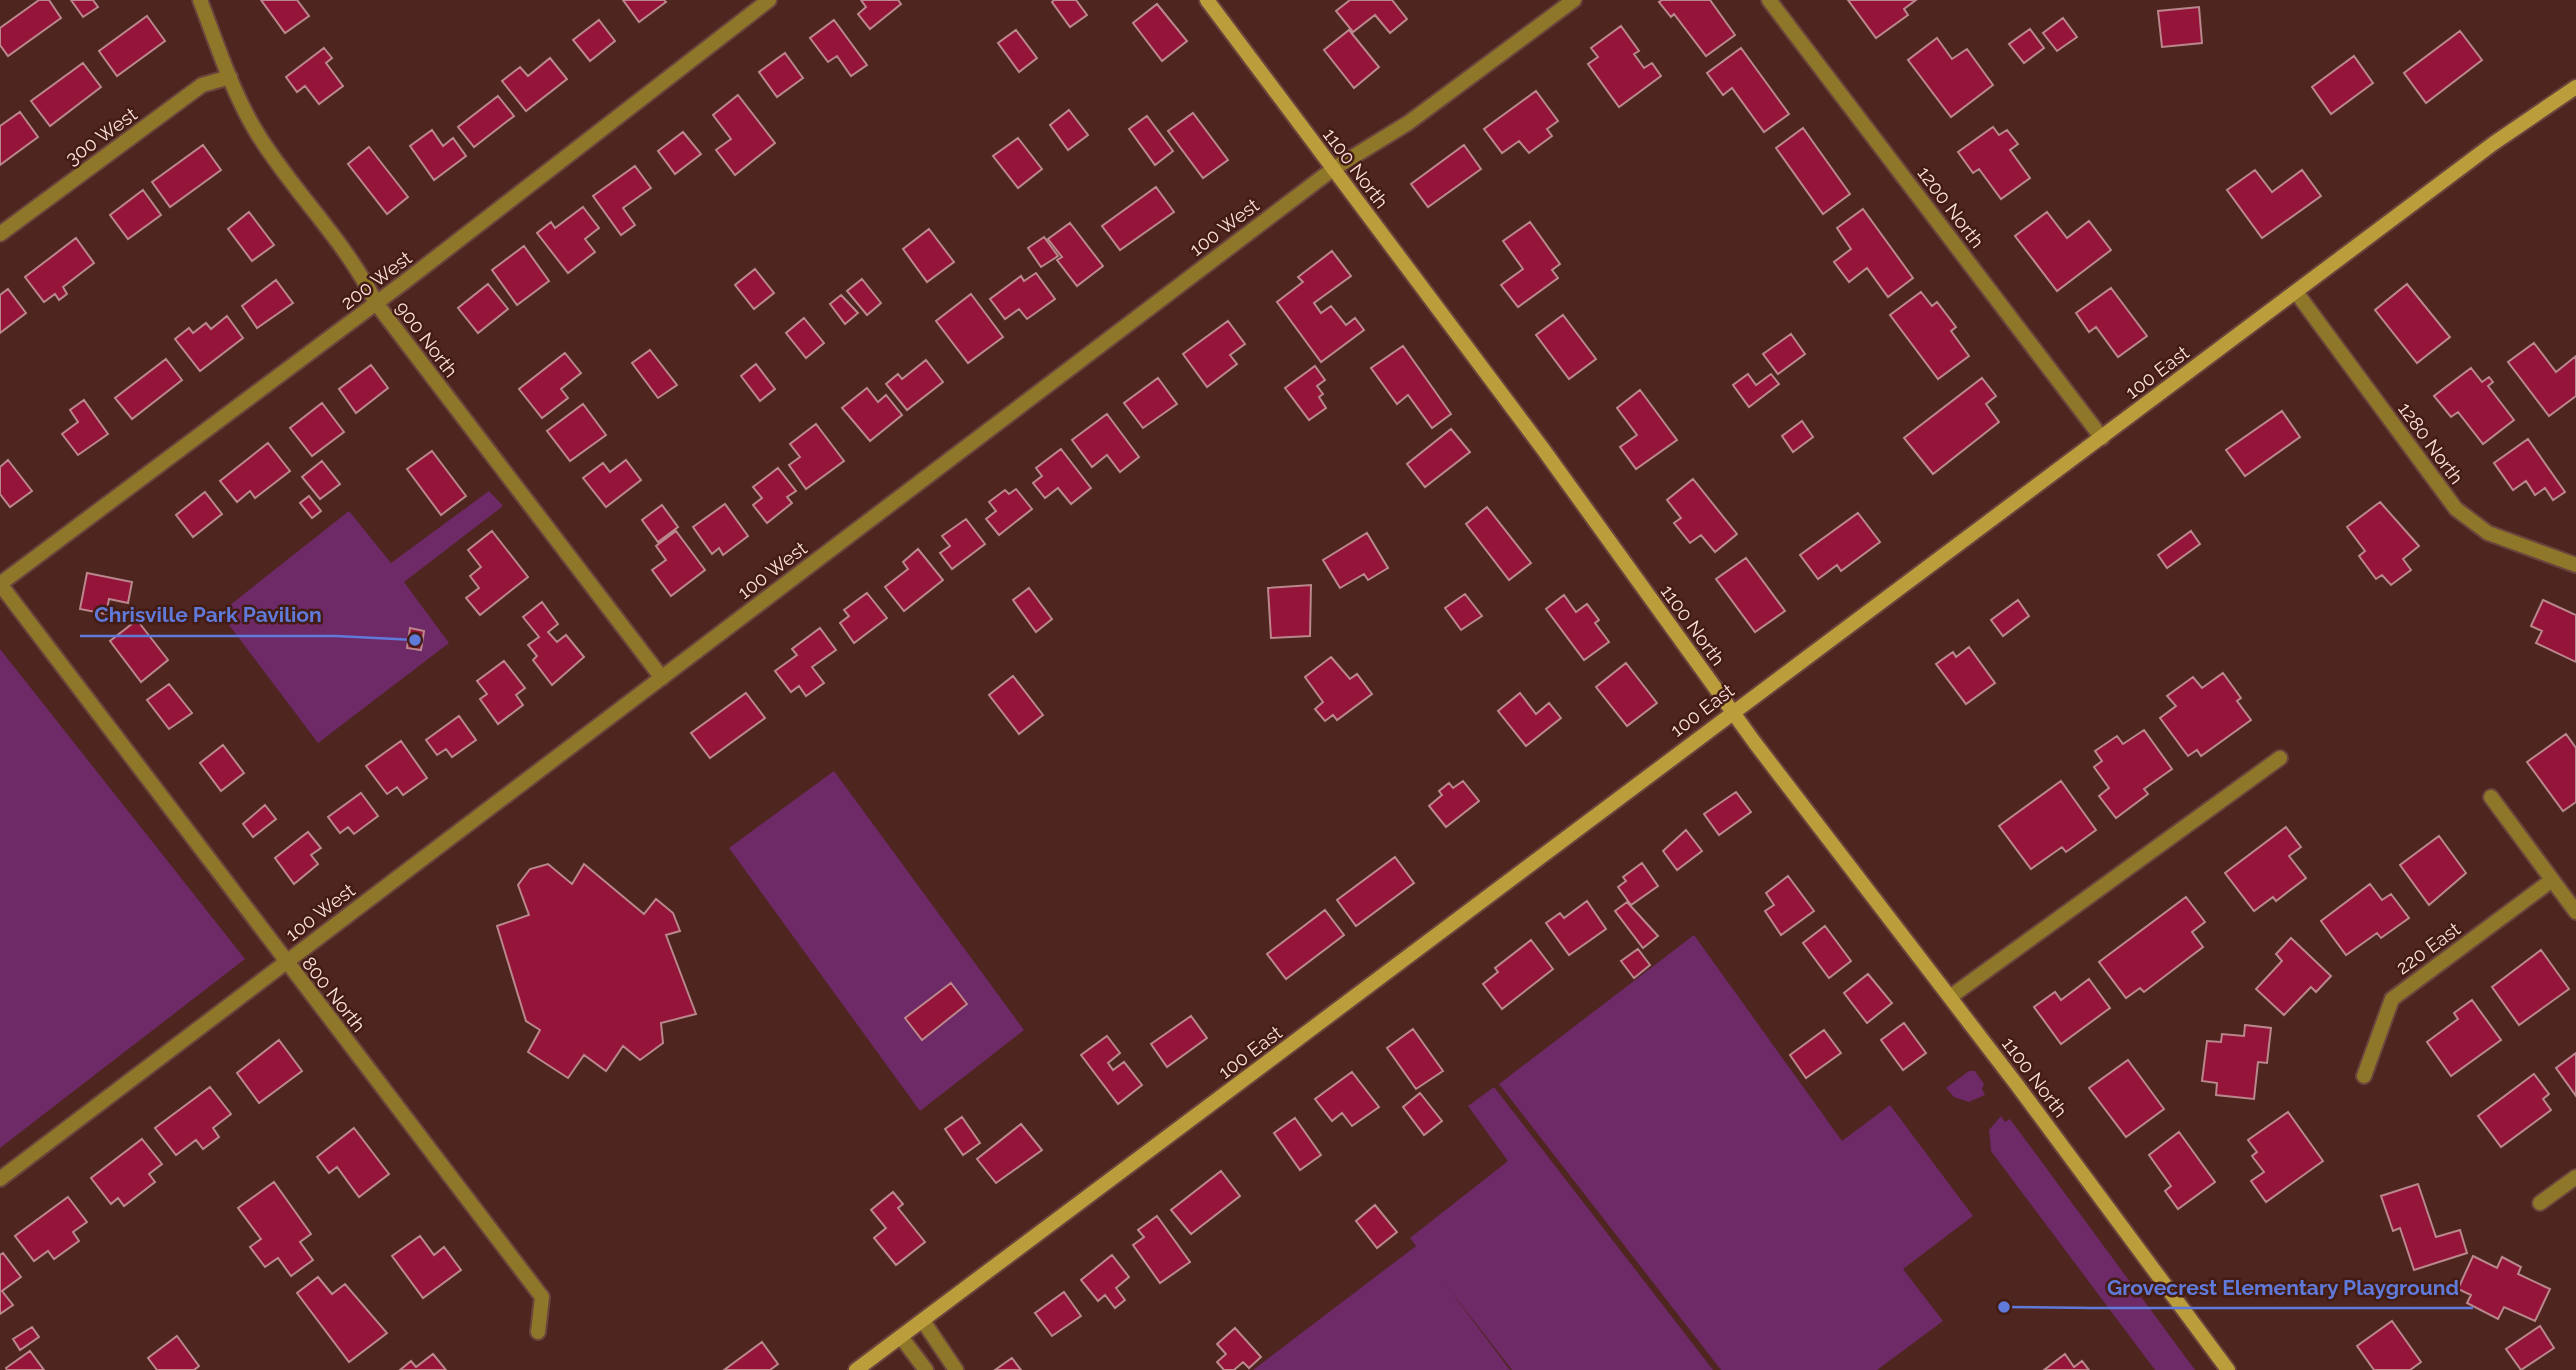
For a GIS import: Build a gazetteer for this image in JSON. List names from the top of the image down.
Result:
{
  "streets": {
    "main road": ["1100 North", "100 East"],
    "street": [
      "300 West",
      "1200 North",
      "100 West",
      "200 West",
      "900 North",
      "1280 North",
      "220 East",
      "800 North"
    ]
  },
  "crossings": [
    ["300 West", "900 North"],
    ["1100 North", "100 West"],
    ["1100 North", "100 East"],
    ["1200 North", "100 East"],
    ["100 West", "900 North"],
    ["100 West", "800 North"],
    ["200 West", "900 North"],
    ["200 West", "800 North"],
    ["100 East", "1280 North"]
  ],
  "places": ["Chrisville Park Pavilion", "Grovecrest Elementary Playground"]
}
